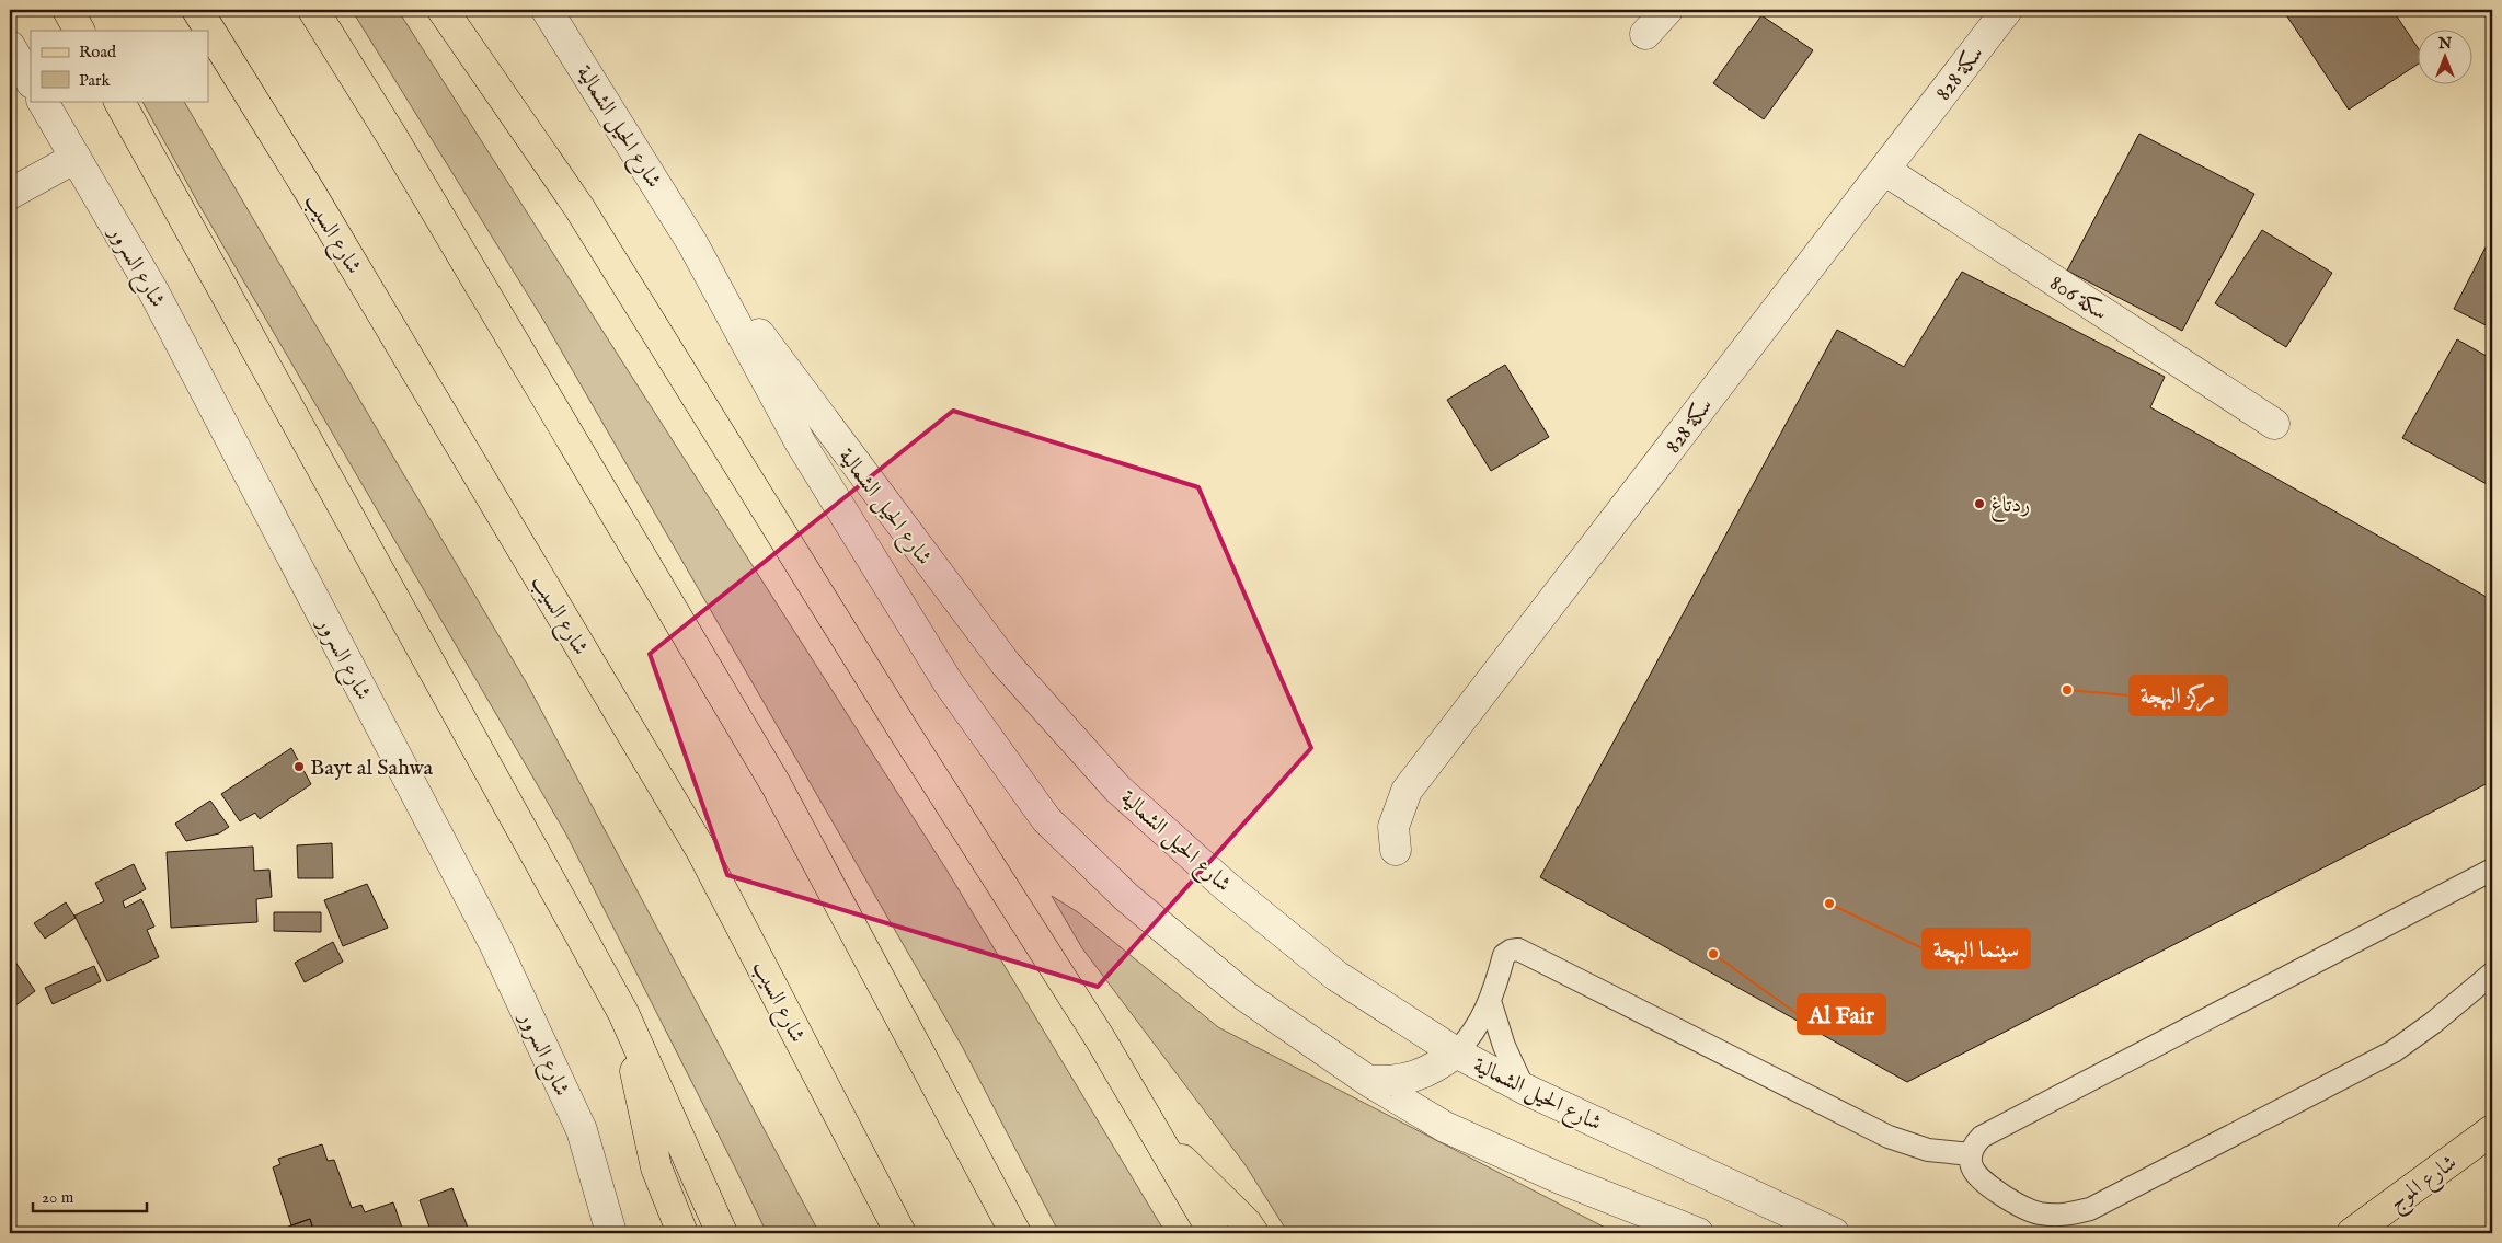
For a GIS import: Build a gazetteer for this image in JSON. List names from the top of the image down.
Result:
{
  "streets": {
    "main road": ["شارع السيب", "شارع الموج"],
    "street": [
      "سكة 828",
      "شارع الحيل الشمالية",
      "شارع السرور",
      "سكة 806"
    ]
  },
  "crossings": [
    ["سكة 828", "سكة 806"]
  ],
  "places": [
    "ردتاغ",
    "مركز البهجة",
    "Bayt al Sahwa",
    "سينما البهجة",
    "Al Fair"
  ],
  "legend": ["Road", "Park"],
  "scale_bar": "20 m",
  "north": "top"
}
